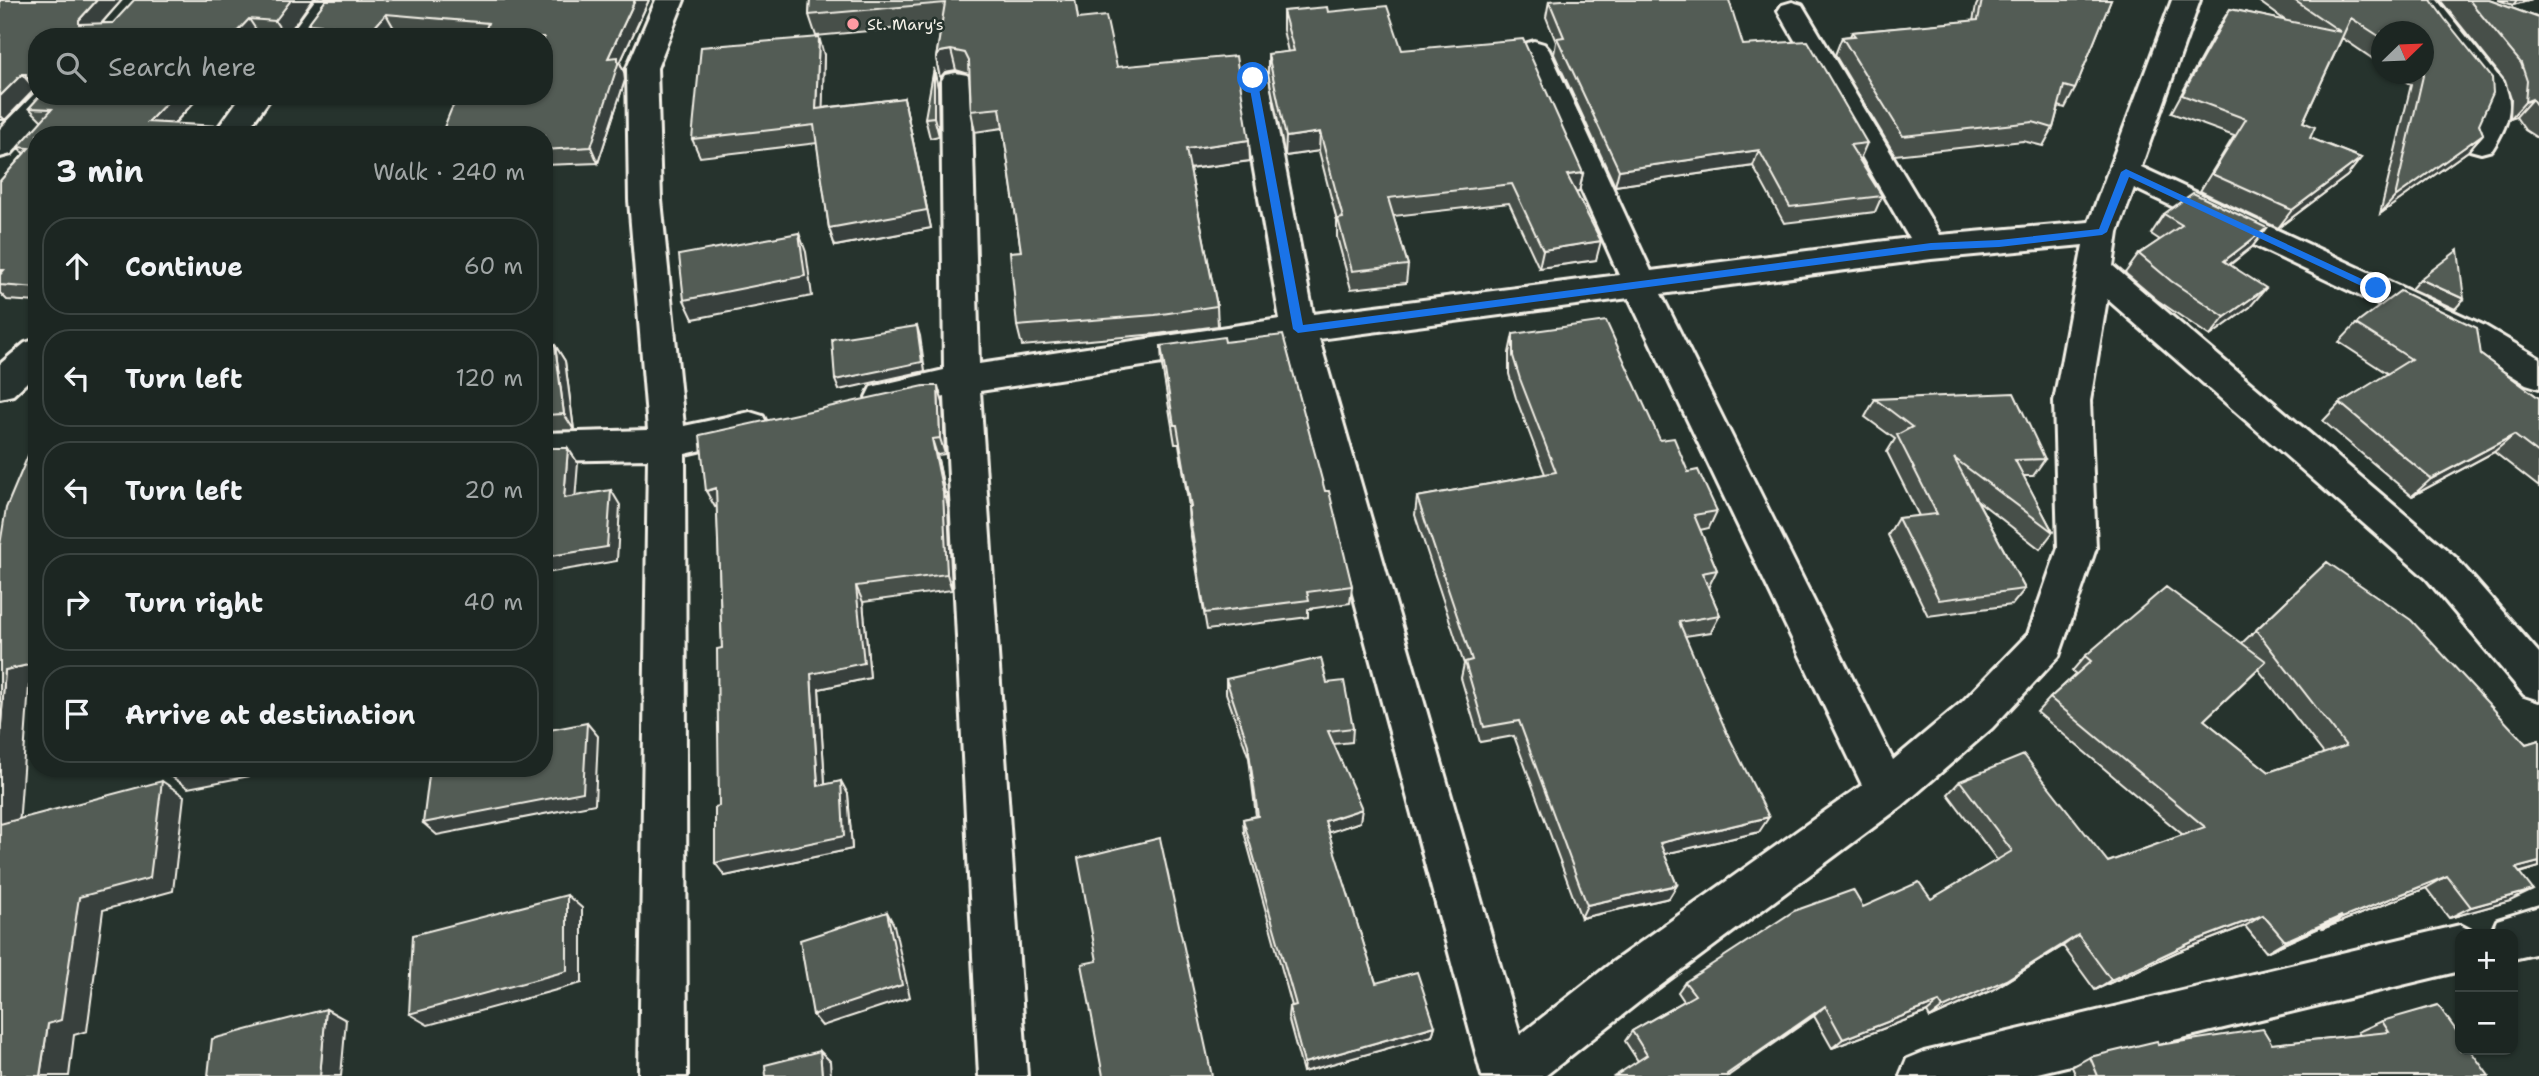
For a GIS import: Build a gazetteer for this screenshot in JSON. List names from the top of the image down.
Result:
{
  "places": ["St. Mary's"],
  "north": "top right",
  "page": {
    "search": "Search here",
    "heading": ["3 min", "Walk · 240 m"],
    "list": [
      ["Continue", "60 m"],
      ["Turn left", "120 m"],
      ["Turn left", "20 m"],
      ["Turn right", "40 m"],
      "Arrive at destination"
    ],
    "map_buttons": ["+", "−"]
  }
}
